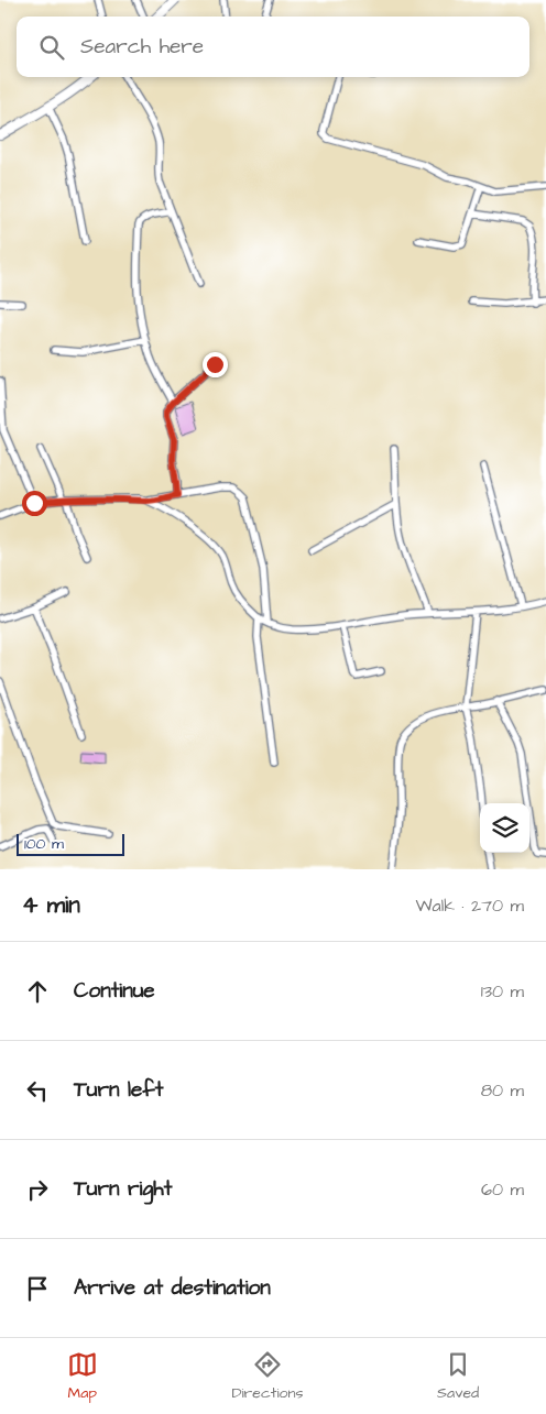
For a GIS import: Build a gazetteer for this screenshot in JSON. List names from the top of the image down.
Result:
{
  "scale_bar": "100 m",
  "page": {
    "search": "Search here",
    "scale": "100 m",
    "heading": ["4 min", "Walk · 270 m"],
    "list": [
      ["Continue", "130 m"],
      ["Turn left", "80 m"],
      ["Turn right", "60 m"],
      "Arrive at destination"
    ],
    "nav": ["Map", "Directions", "Saved"]
  }
}
